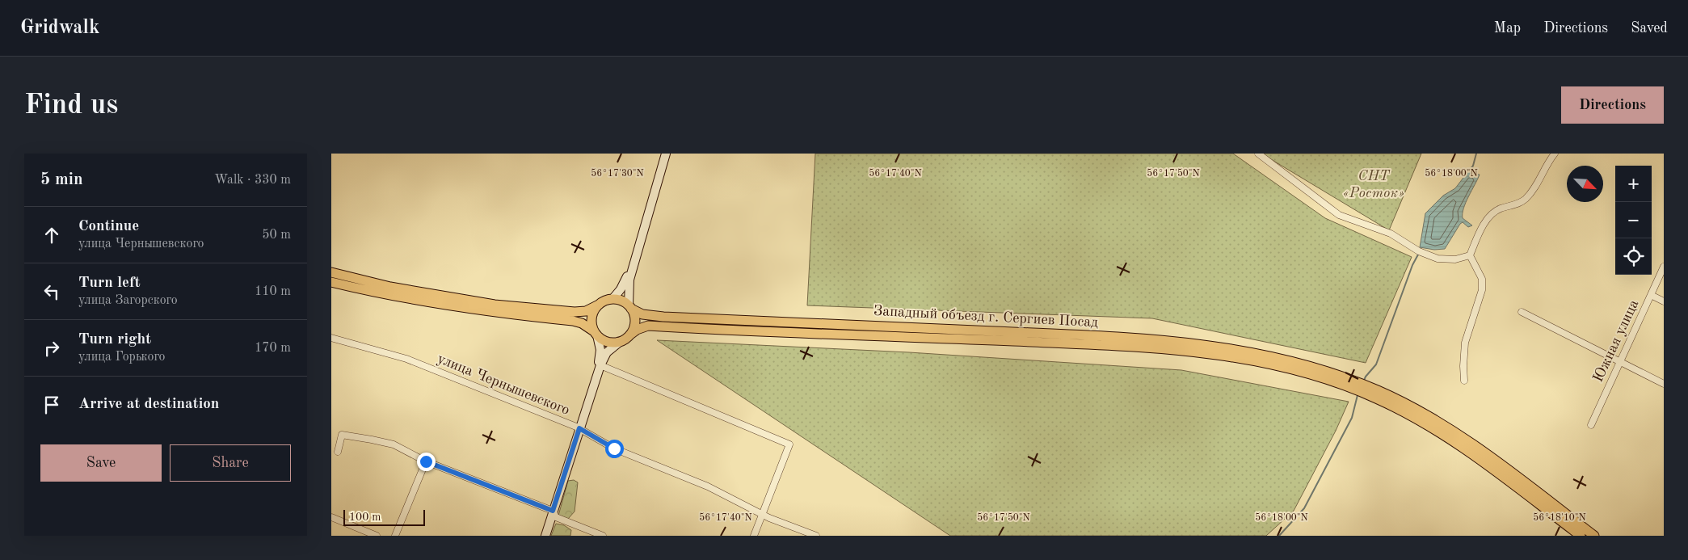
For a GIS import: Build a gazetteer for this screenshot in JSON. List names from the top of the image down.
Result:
{
  "streets": {
    "main road": ["Западный объезд г. Сергиев Посад"],
    "street": ["Южная улица", "улица Чернышевского"]
  },
  "parks": ["СНТ «Росток»"],
  "scale_bar": "100 m",
  "north": "bottom right",
  "page": {
    "header": "Gridwalk",
    "nav": ["Map", "Directions", "Saved"],
    "buttons": [
      "Directions",
      ["Save", "Share"]
    ],
    "title": "Find us",
    "heading": ["5 min", "Walk · 330 m"],
    "map_buttons": ["+", "−"],
    "list": [
      ["Continue", "улица Чернышевского", "50 m"],
      ["Turn left", "улица Загорского", "110 m"],
      ["Turn right", "улица Горького", "170 m"],
      "Arrive at destination"
    ],
    "scale": "100 m"
  },
  "coordinates": [
    "56°17'30\"N",
    "56°17'40\"N",
    "56°17'50\"N",
    "56°18'00\"N",
    "56°18'10\"N"
  ]
}
